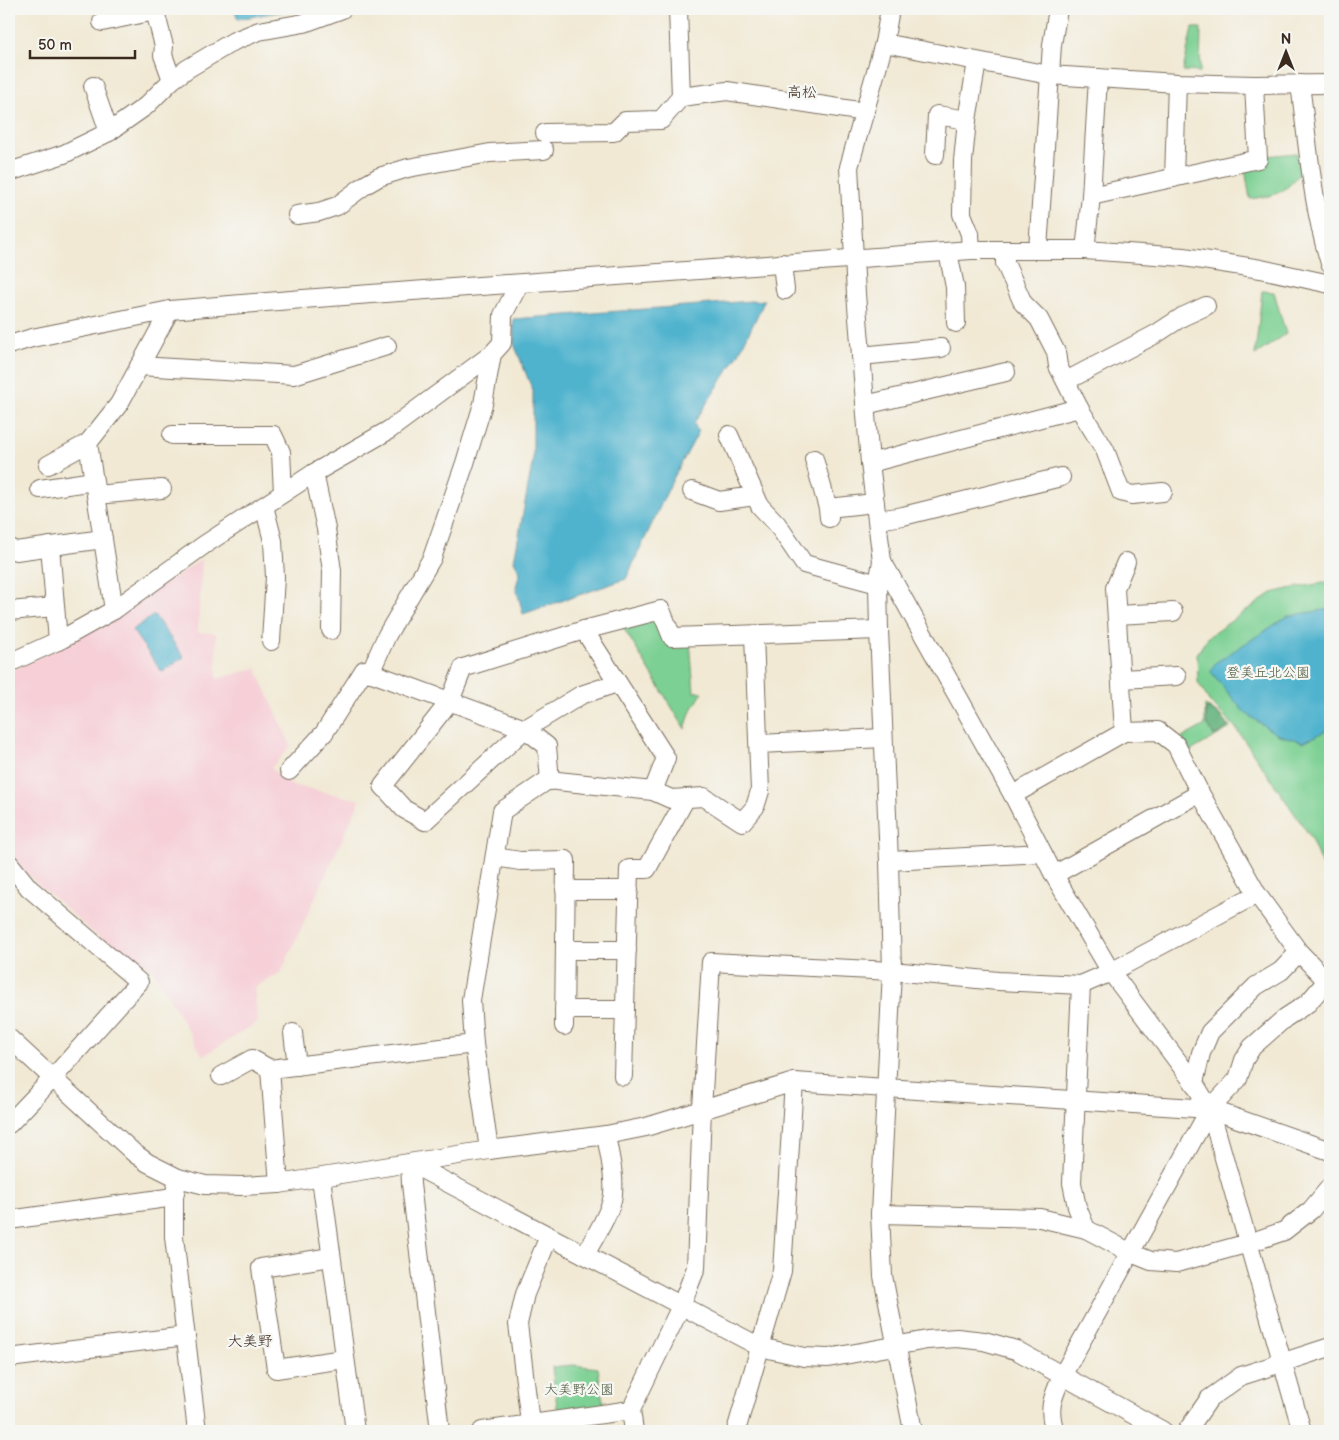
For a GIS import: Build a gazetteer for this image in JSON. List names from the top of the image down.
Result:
{
  "districts": ["高松", "大美野"],
  "parks": ["登美丘北公園", "大美野公園"],
  "scale_bar": "50 m",
  "north": "top"
}
